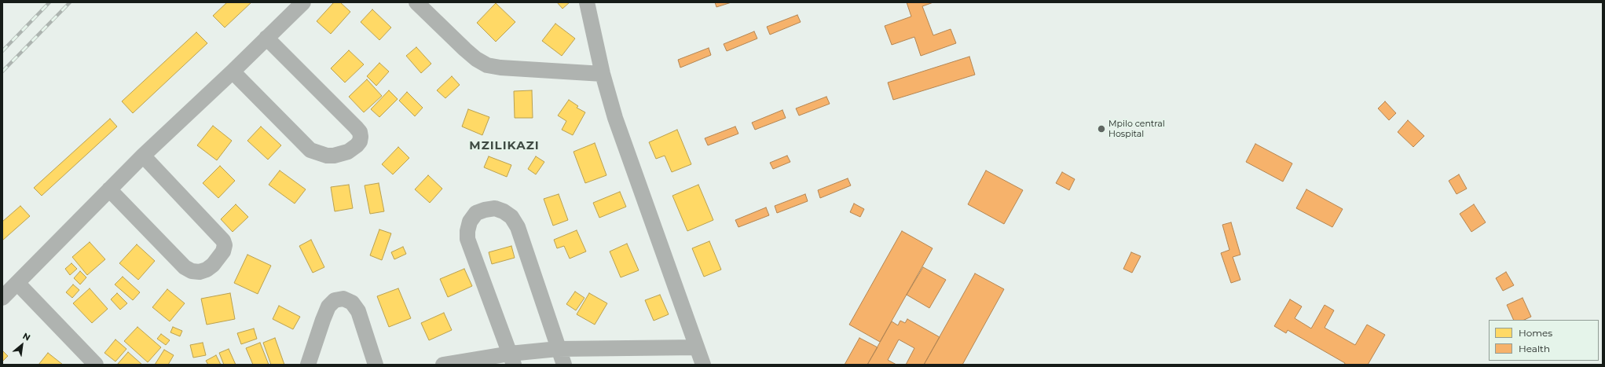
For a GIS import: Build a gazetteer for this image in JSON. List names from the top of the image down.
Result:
{
  "districts": ["MZILIKAZI"],
  "places": ["Mpilo central Hospital"],
  "legend": ["Homes", "Health"],
  "north": "top right"
}
